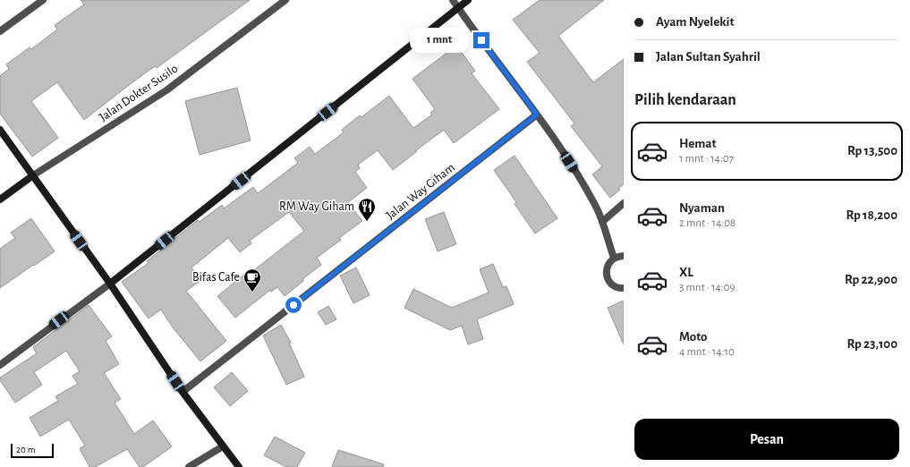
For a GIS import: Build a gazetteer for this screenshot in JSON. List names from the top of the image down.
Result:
{
  "streets": {
    "main road": ["Jalan Dokter Susilo"],
    "street": ["Jalan Way Giham"]
  },
  "places": {
    "restaurant": ["RM Way Giham"],
    "cafe": ["Bifas Cafe"]
  },
  "scale_bar": "20 m",
  "page": {
    "banner": ["Ayam Nyelekit", "Jalan Sultan Syahril"],
    "bubble": "1 mnt",
    "heading": "Pilih kendaraan",
    "list": [
      {
        "name": "Hemat",
        "note": "1 mnt · 14:07",
        "value": "Rp 13,500"
      },
      {
        "name": "Nyaman",
        "note": "2 mnt · 14:08",
        "value": "Rp 18,200"
      },
      {
        "name": "XL",
        "note": "3 mnt · 14:09",
        "value": "Rp 22,900"
      },
      {
        "name": "Moto",
        "note": "4 mnt · 14:10",
        "value": "Rp 23,100"
      }
    ],
    "buttons": "Pesan",
    "scale": "20 m"
  }
}
